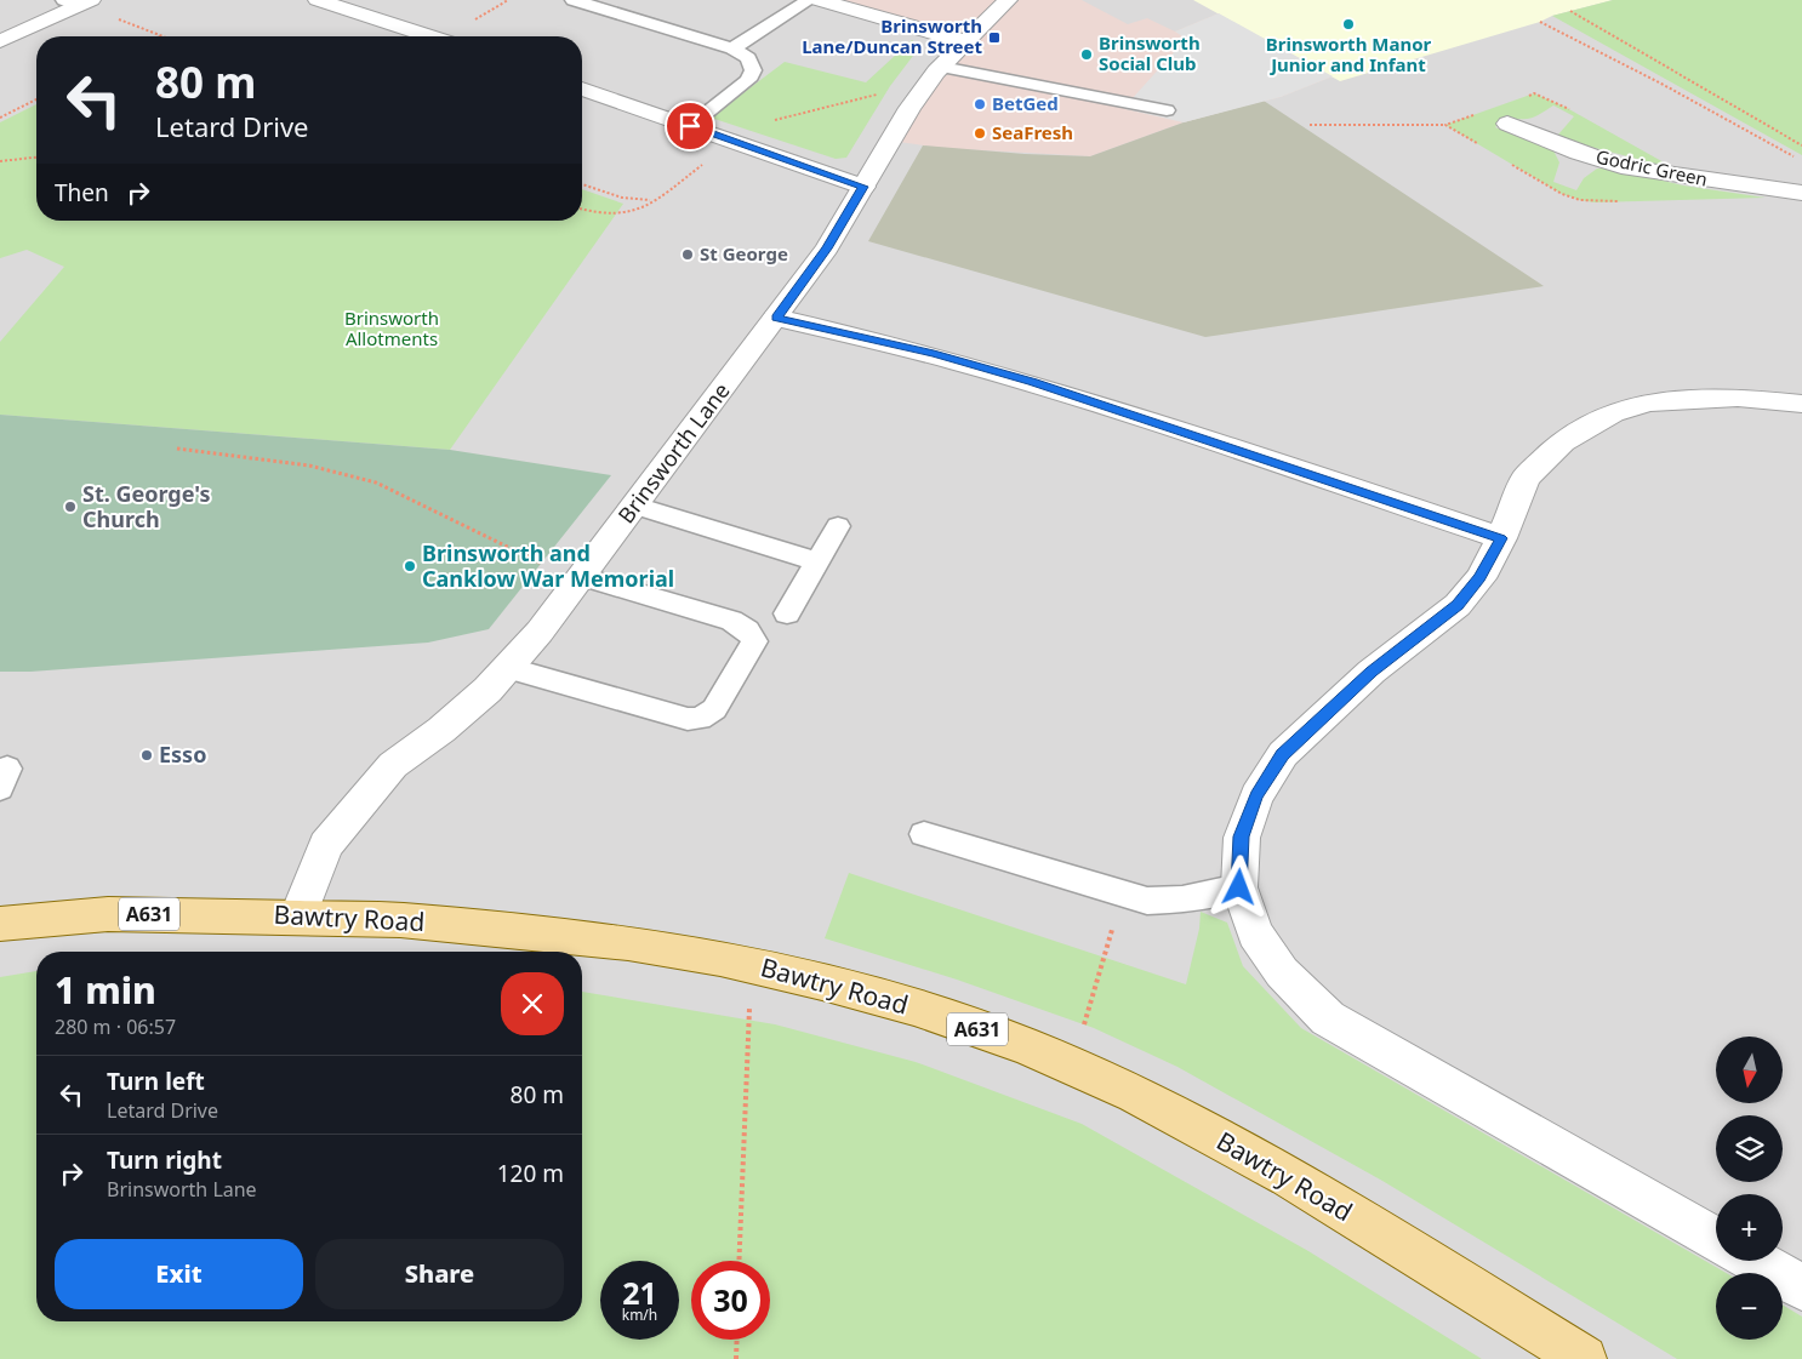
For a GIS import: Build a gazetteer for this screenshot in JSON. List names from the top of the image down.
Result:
{
  "streets": {
    "main road": ["A631", "Bawtry Road"],
    "street": ["Godric Green", "Brinsworth Lane"]
  },
  "crossings": [
    ["Brinsworth Lane", "Bawtry Road"]
  ],
  "parks": ["Brinsworth Allotments"],
  "places": {
    "other": [
      "Brinsworth Manor Junior and Infant",
      "Brinsworth Social Club",
      "BetGed",
      "SeaFresh",
      "St George",
      "St. George's Church",
      "Brinsworth and Canklow War Memorial",
      "Esso"
    ],
    "transit": ["Brinsworth Lane/Duncan Street"]
  },
  "north": "bottom",
  "page": {
    "turn": ["80 m", "Letard Drive"],
    "then": "Then",
    "heading": ["1 min", "280 m · 06:57"],
    "map_buttons": ["+", "−"],
    "list": [
      {
        "name": "Turn left",
        "note": "Letard Drive",
        "value": "80 m"
      },
      {
        "name": "Turn right",
        "note": "Brinsworth Lane",
        "value": "120 m"
      }
    ],
    "buttons": ["Exit", "Share"],
    "speed": "21 km/h",
    "limit": "30"
  }
}
